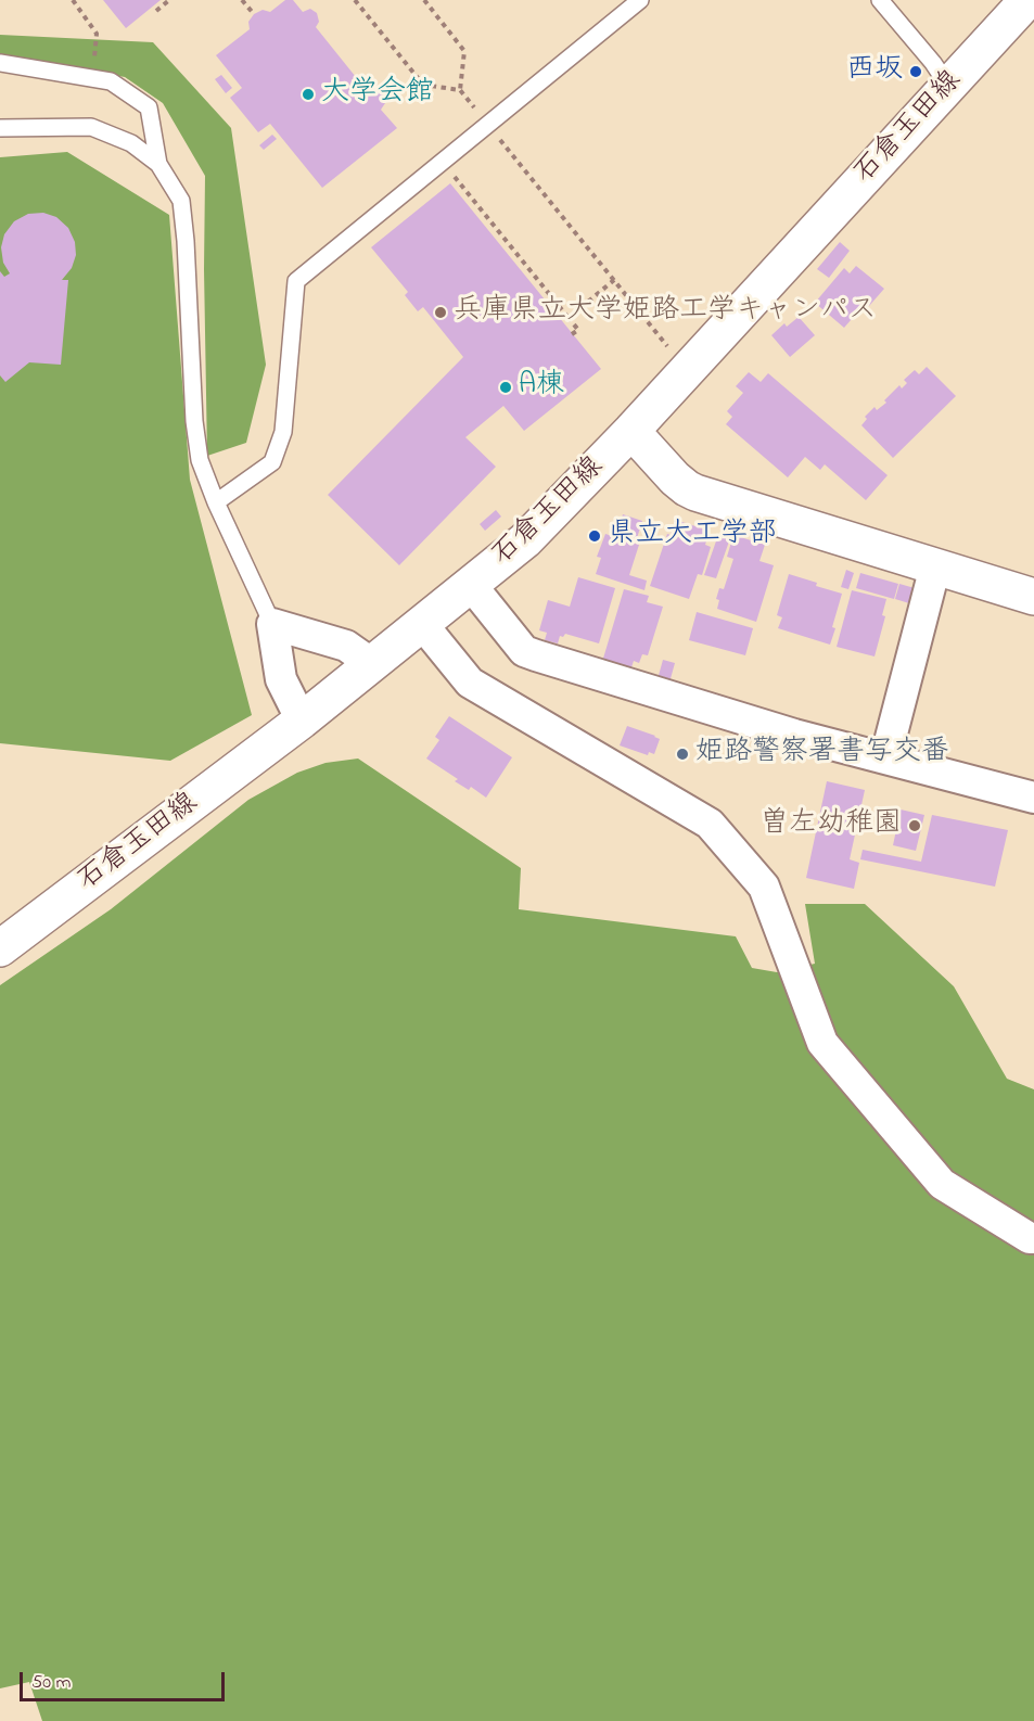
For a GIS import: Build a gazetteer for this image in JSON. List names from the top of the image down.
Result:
{
  "streets": {
    "main road": ["石倉玉田線"]
  },
  "places": [
    "西坂",
    "大学会館",
    "兵庫県立大学姫路工学キャンパス",
    "A棟",
    "県立大工学部",
    "姫路警察署書写交番",
    "曽左幼稚園"
  ],
  "scale_bar": "50 m"
}
